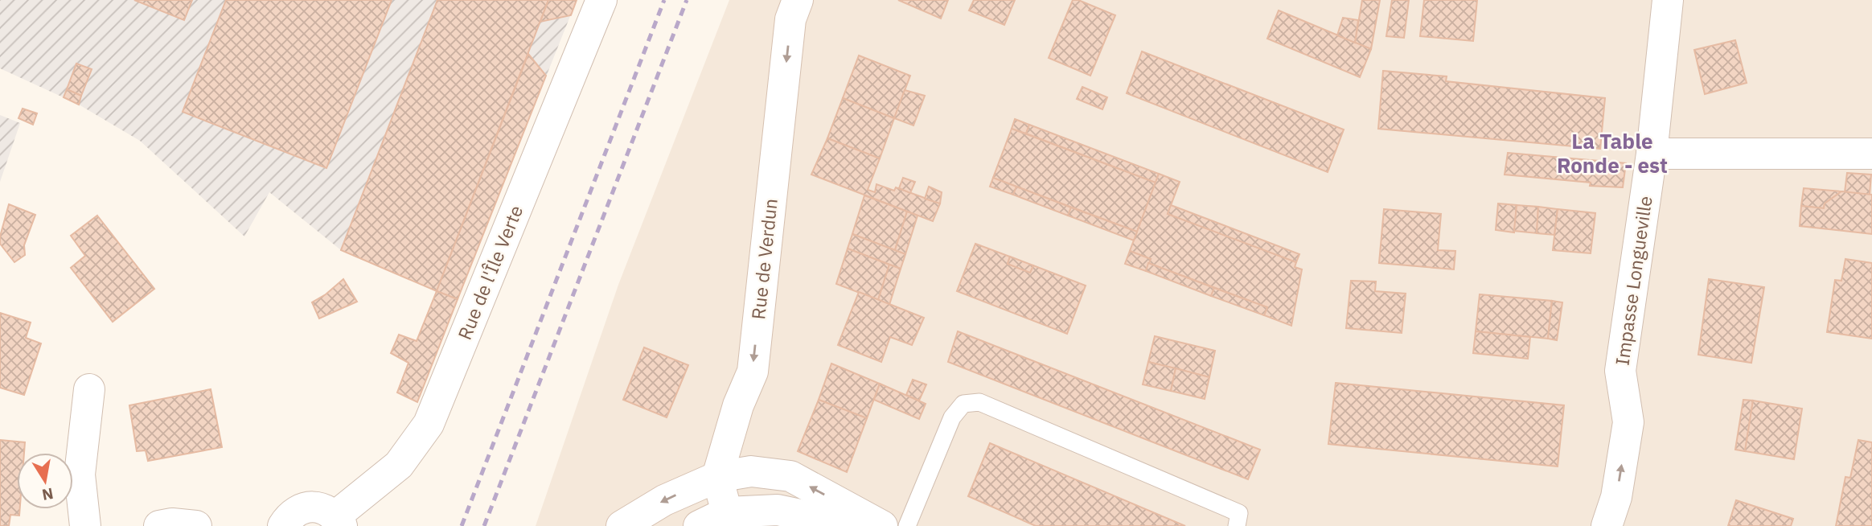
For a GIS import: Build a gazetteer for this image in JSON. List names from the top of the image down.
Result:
{
  "streets": {
    "street": ["Rue de Verdun", "Rue de l'Île Verte", "Impasse Longueville"]
  },
  "one_way": ["Rue de Verdun", "Impasse Longueville"],
  "districts": ["La Table Ronde - est"],
  "north": "bottom"
}
